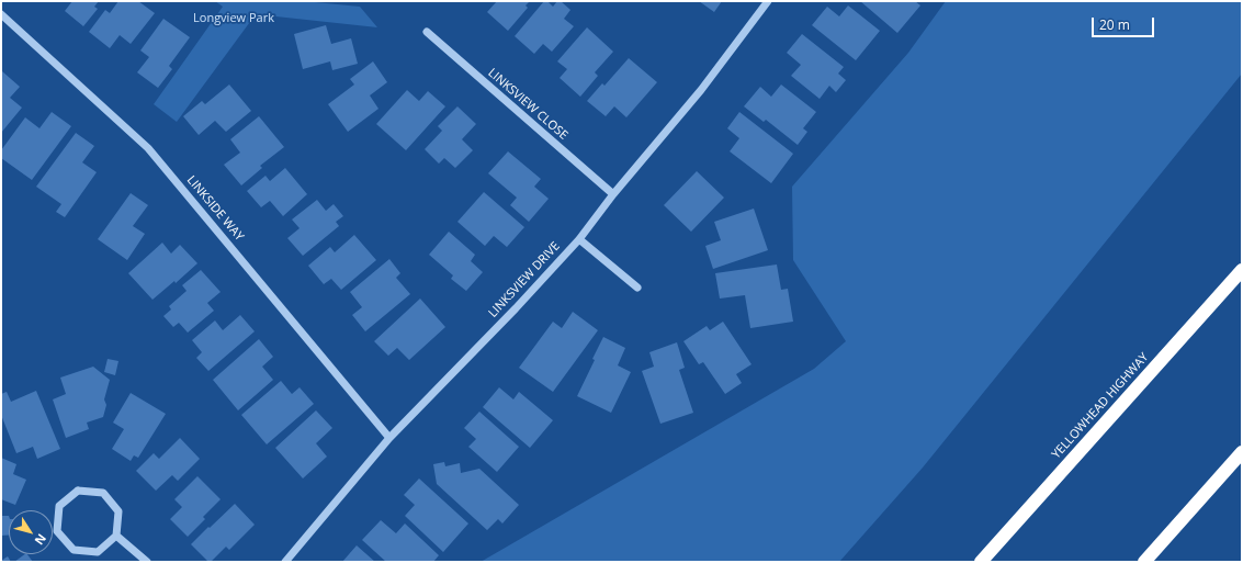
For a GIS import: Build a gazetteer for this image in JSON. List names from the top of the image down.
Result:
{
  "streets": {
    "highway": ["YELLOWHEAD HIGHWAY"],
    "street": ["LINKSVIEW CLOSE", "LINKSIDE WAY", "LINKSVIEW DRIVE"]
  },
  "crossings": [
    ["LINKSVIEW CLOSE", "LINKSVIEW DRIVE"],
    ["LINKSIDE WAY", "LINKSVIEW DRIVE"]
  ],
  "parks": ["Longview Park"],
  "scale_bar": "20 m",
  "north": "bottom right"
}
